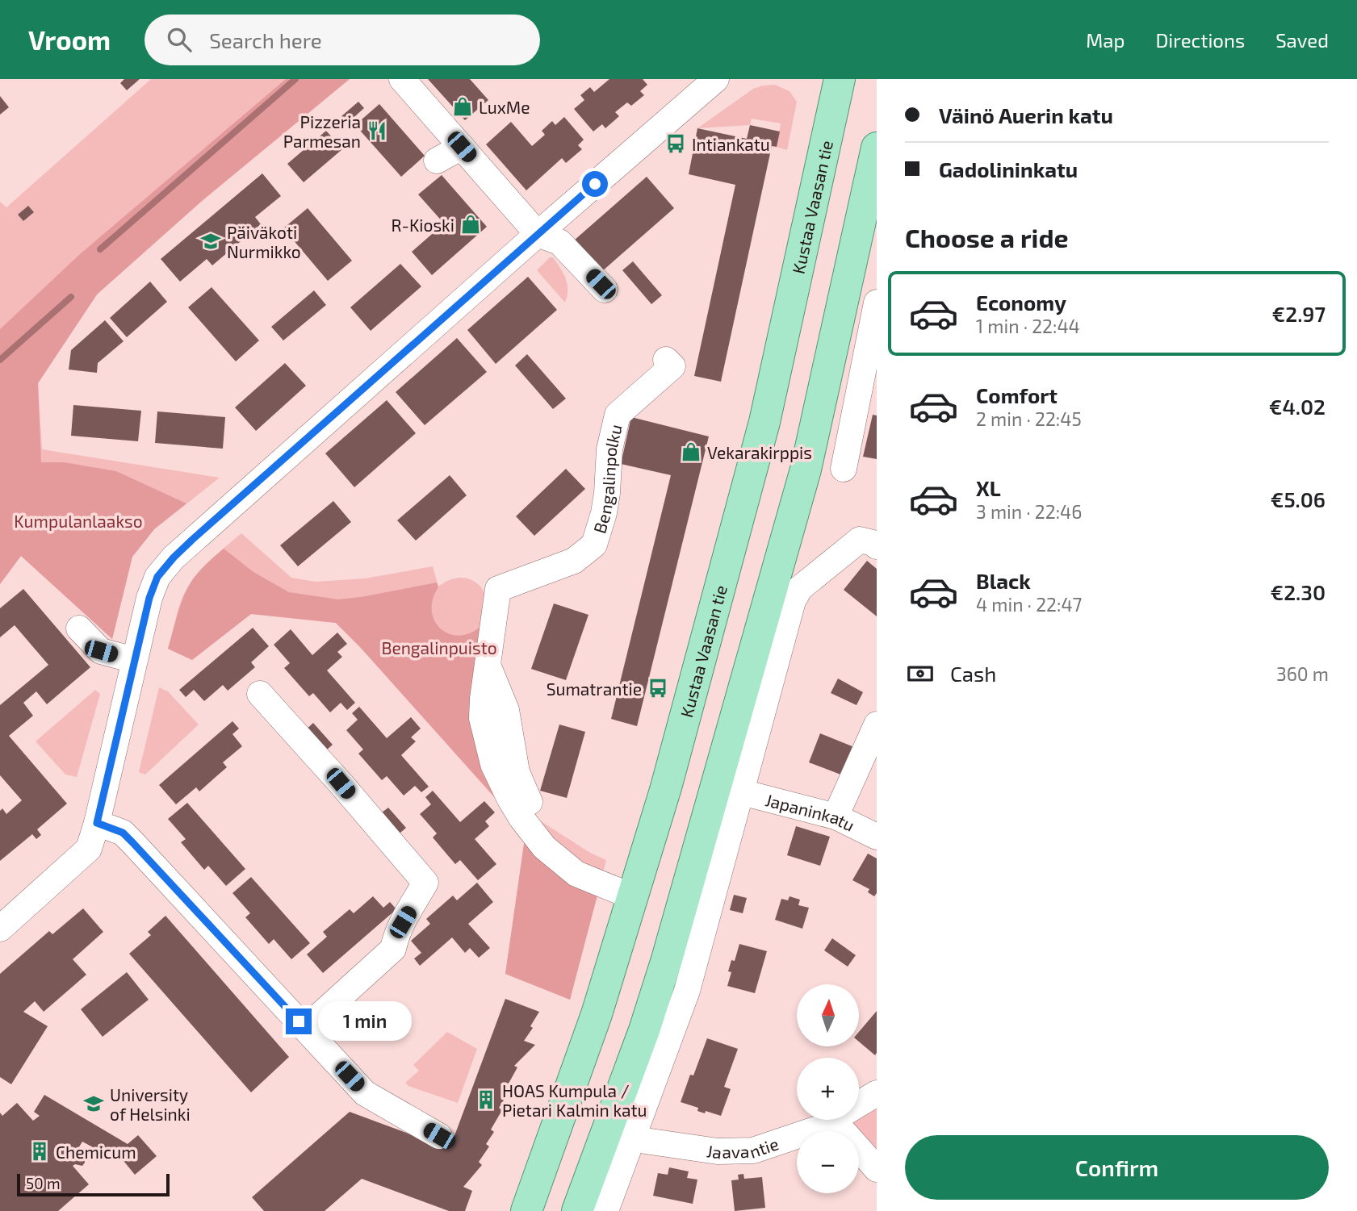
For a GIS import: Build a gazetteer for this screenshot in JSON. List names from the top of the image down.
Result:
{
  "streets": {
    "main road": ["Kustaa Vaasan tie"],
    "street": ["Bengalinpolku", "Japaninkatu", "Jaavantie"]
  },
  "crossings": [
    ["Kustaa Vaasan tie", "Bengalinpolku"]
  ],
  "parks": ["Kumpulanlaakso", "Bengalinpuisto"],
  "places": {
    "shop": ["LuxMe", "R-Kioski", "Vekarakirppis"],
    "restaurant": ["Pizzeria Parmesan"],
    "bus stop": ["Intiankatu", "Sumatrantie"],
    "school or university": ["Päiväkoti Nurmikko", "University of Helsinki"],
    "building": ["HOAS Kumpula / Pietari Kalmin katu", "Chemicum"]
  },
  "scale_bar": "50 m",
  "north": "top",
  "page": {
    "header": "Vroom",
    "search": "Search here",
    "nav": ["Map", "Directions", "Saved"],
    "banner": ["Väinö Auerin katu", "Gadolininkatu"],
    "heading": "Choose a ride",
    "list": [
      {
        "name": "Economy",
        "note": "1 min · 22:44",
        "value": "€2.97"
      },
      {
        "name": "Comfort",
        "note": "2 min · 22:45",
        "value": "€4.02"
      },
      {
        "name": "XL",
        "note": "3 min · 22:46",
        "value": "€5.06"
      },
      {
        "name": "Black",
        "note": "4 min · 22:47",
        "value": "€2.30"
      }
    ],
    "pay": ["Cash", "360 m"],
    "map_buttons": ["+", "−"],
    "bubble": "1 min",
    "buttons": "Confirm",
    "scale": "50 m"
  }
}
